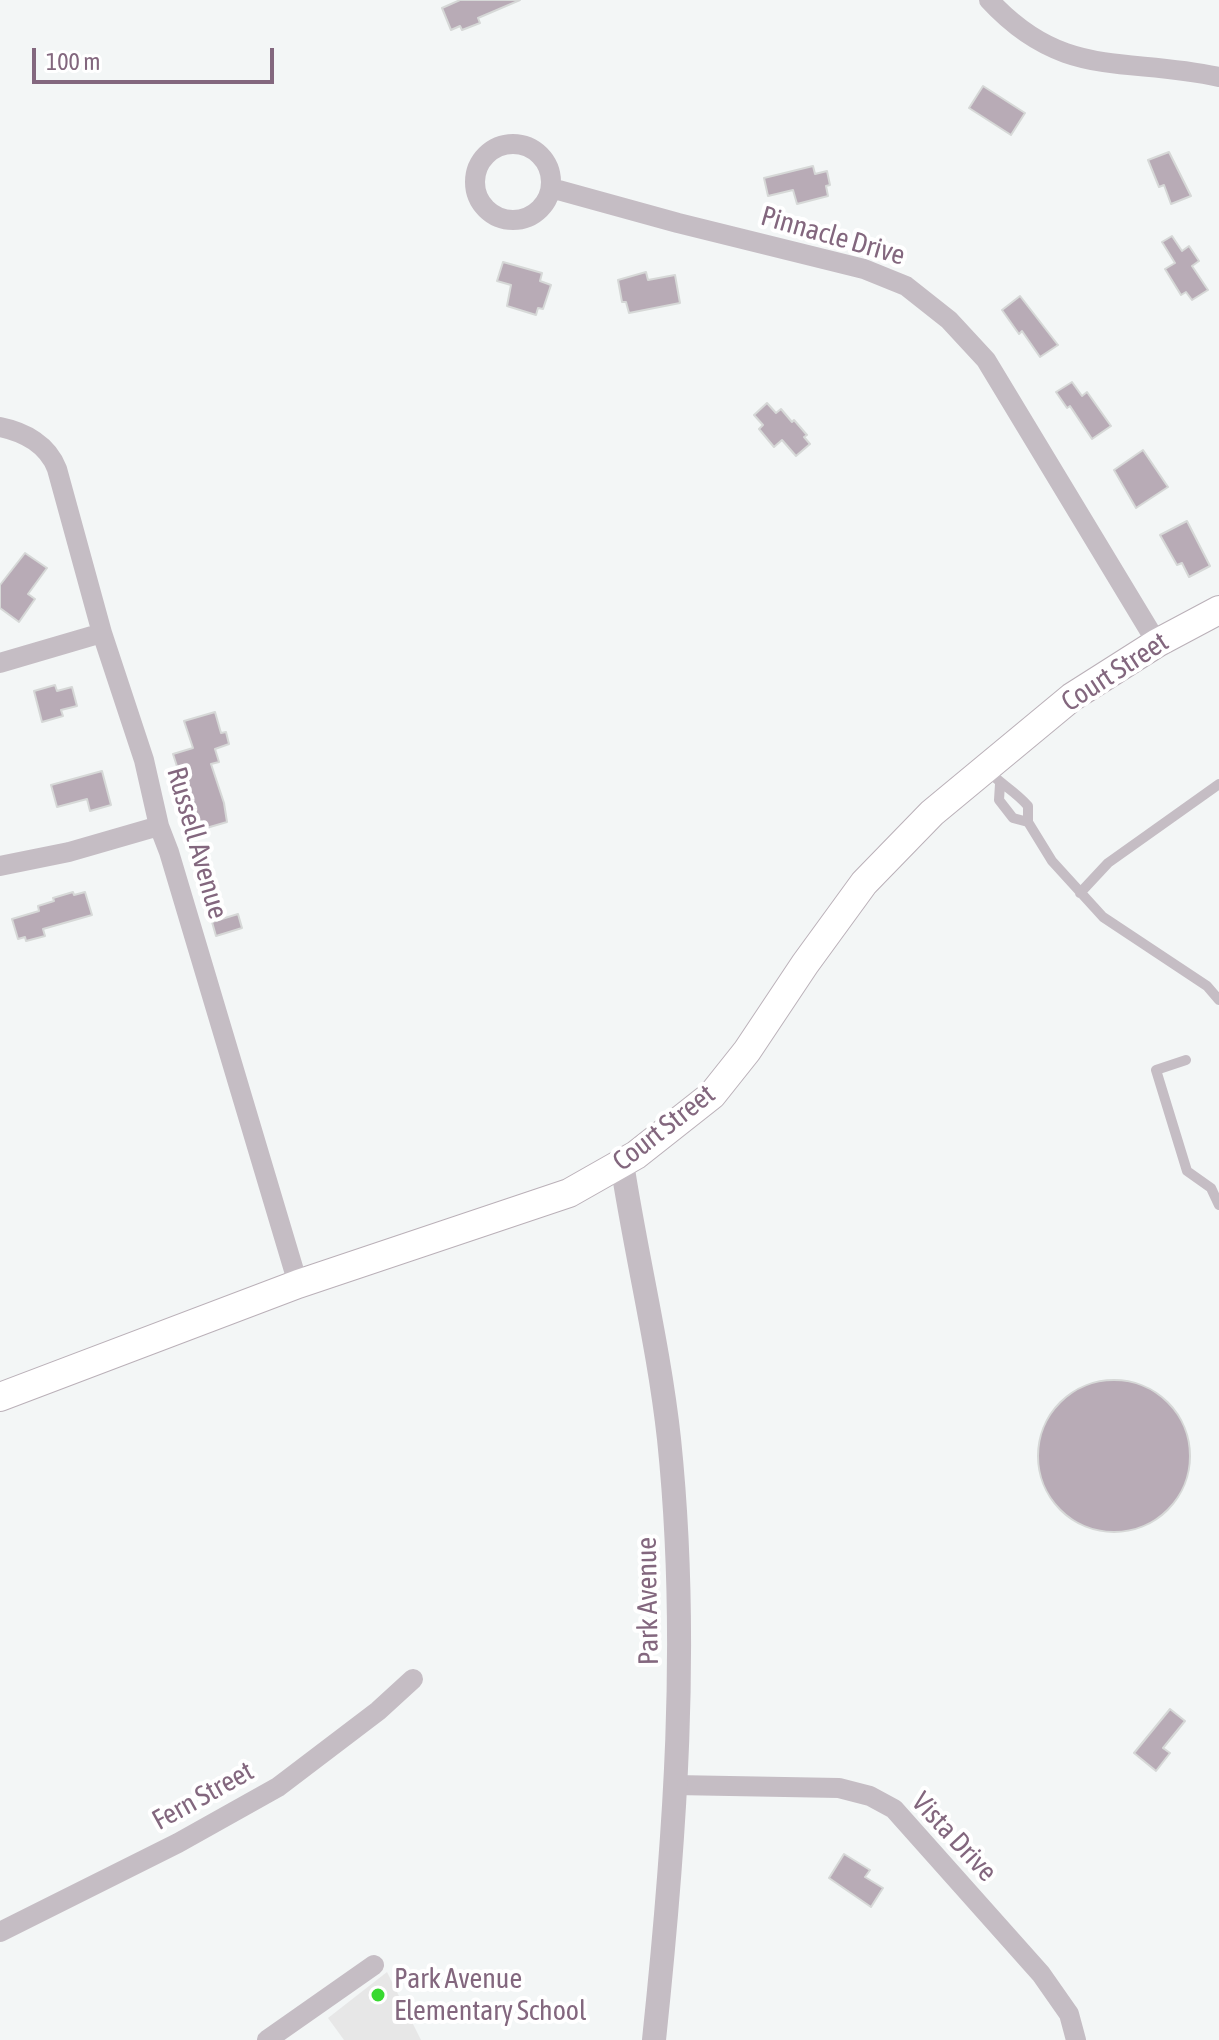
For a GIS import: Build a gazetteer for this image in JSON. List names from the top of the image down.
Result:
{
  "streets": {
    "main road": ["Court Street"],
    "street": [
      "Pinnacle Drive",
      "Russell Avenue",
      "Park Avenue",
      "Fern Street",
      "Vista Drive"
    ]
  },
  "crossings": [
    ["Pinnacle Drive", "Court Street"],
    ["Court Street", "Russell Avenue"],
    ["Court Street", "Park Avenue"],
    ["Park Avenue", "Vista Drive"]
  ],
  "places": ["Park Avenue Elementary School"],
  "scale_bar": "100 m"
}
